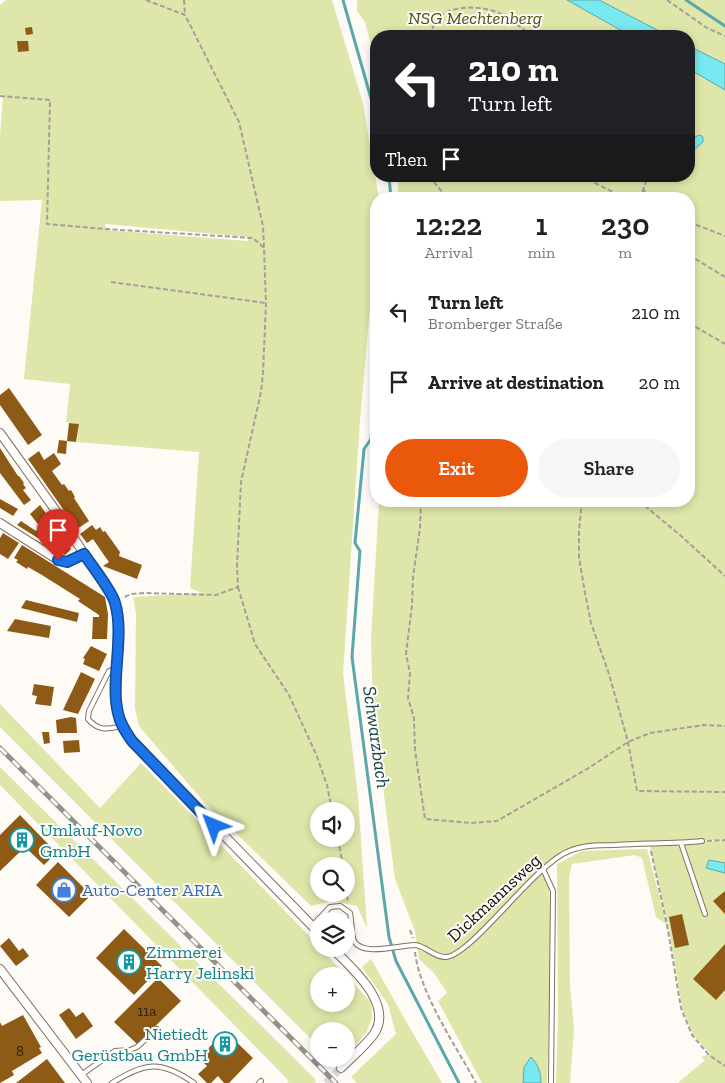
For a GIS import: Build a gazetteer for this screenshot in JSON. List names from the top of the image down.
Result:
{
  "streets": {
    "lane": ["Dickmannsweg"]
  },
  "water": ["Schwarzbach"],
  "parks": ["NSG Mechtenberg"],
  "places": {
    "building": ["Umlauf-Novo GmbH", "Zimmerei Harry Jelinski", "Nietiedt Gerüstbau GmbH"],
    "shop": ["Auto-Center ARIA"]
  },
  "house_numbers": ["11a", "8"],
  "page": {
    "turn": ["210 m", "Turn left"],
    "then": "Then",
    "eta": [
      "12:22",
      "Arrival",
      "1",
      "min",
      "230",
      "m"
    ],
    "list": [
      {
        "name": "Turn left",
        "note": "Bromberger Straße",
        "value": "210 m"
      },
      {
        "name": "Arrive at destination",
        "value": "20 m"
      }
    ],
    "buttons": ["Exit", "Share"],
    "map_buttons": ["+", "−"]
  }
}
